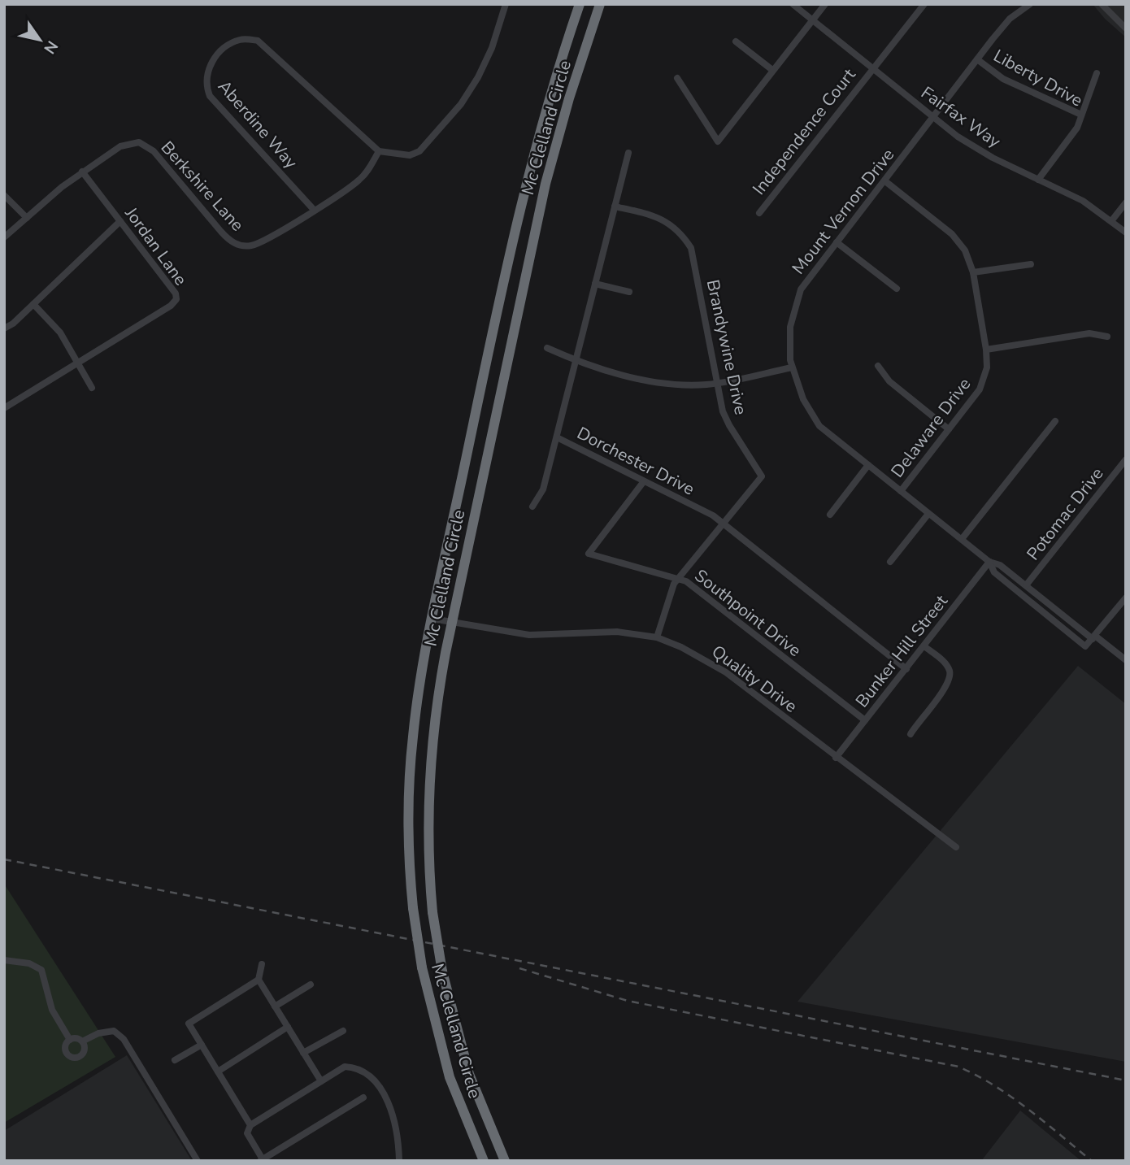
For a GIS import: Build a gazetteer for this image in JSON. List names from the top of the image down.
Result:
{
  "streets": {
    "highway": ["Mc Clelland Circle"],
    "street": [
      "Liberty Drive",
      "Fairfax Way",
      "Aberdine Way",
      "Independence Court",
      "Berkshire Lane",
      "Mount Vernon Drive",
      "Jordan Lane",
      "Brandywine Drive",
      "Delaware Drive",
      "Dorchester Drive",
      "Potomac Drive",
      "Southpoint Drive",
      "Bunker Hill Street",
      "Quality Drive"
    ]
  },
  "crossings": [
    ["Liberty Drive", "Fairfax Way"],
    ["Liberty Drive", "Mount Vernon Drive"],
    ["Fairfax Way", "Independence Court"],
    ["Fairfax Way", "Mount Vernon Drive"],
    ["Aberdine Way", "Berkshire Lane"],
    ["Mc Clelland Circle", "Quality Drive"],
    ["Berkshire Lane", "Jordan Lane"],
    ["Mount Vernon Drive", "Delaware Drive"],
    ["Mount Vernon Drive", "Potomac Drive"],
    ["Mount Vernon Drive", "Bunker Hill Street"],
    ["Brandywine Drive", "Dorchester Drive"],
    ["Brandywine Drive", "Southpoint Drive"],
    ["Brandywine Drive", "Quality Drive"],
    ["Dorchester Drive", "Southpoint Drive"],
    ["Dorchester Drive", "Bunker Hill Street"],
    ["Southpoint Drive", "Bunker Hill Street"],
    ["Bunker Hill Street", "Quality Drive"]
  ],
  "north": "bottom right"
}
